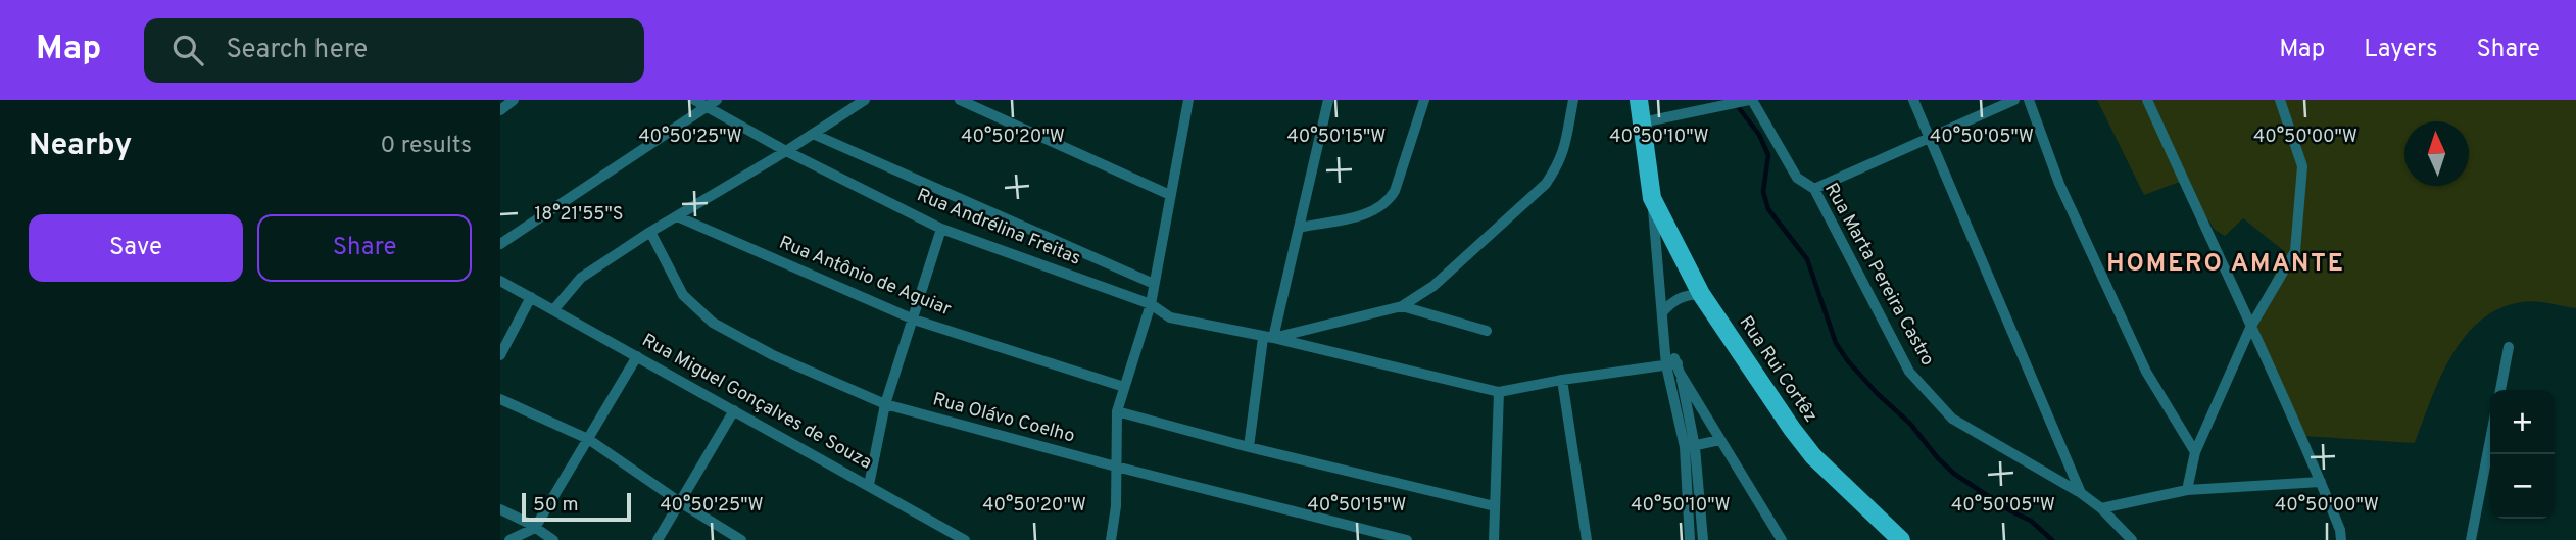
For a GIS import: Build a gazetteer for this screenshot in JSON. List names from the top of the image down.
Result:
{
  "streets": {
    "main road": ["Rua Rui Cortêz"],
    "street": [
      "Rua Andrélina Freitas",
      "Rua Marta Pereira Castro",
      "Rua Antônio de Aguiar",
      "Rua Miguel Gonçalves de Souza",
      "Rua Olávo Coelho"
    ]
  },
  "districts": ["HOMERO AMANTE"],
  "scale_bar": "50 m",
  "north": "top",
  "page": {
    "header": "Map",
    "search": "Search here",
    "nav": ["Map", "Layers", "Share"],
    "heading": ["Nearby", "0 results"],
    "buttons": ["Save", "Share"],
    "map_buttons": ["+", "−"],
    "scale": "50 m"
  },
  "coordinates": [
    "40°50'25\"W",
    "40°50'20\"W",
    "40°50'15\"W",
    "40°50'10\"W",
    "40°50'05\"W",
    "40°50'00\"W",
    "18°21'55\"S"
  ]
}
